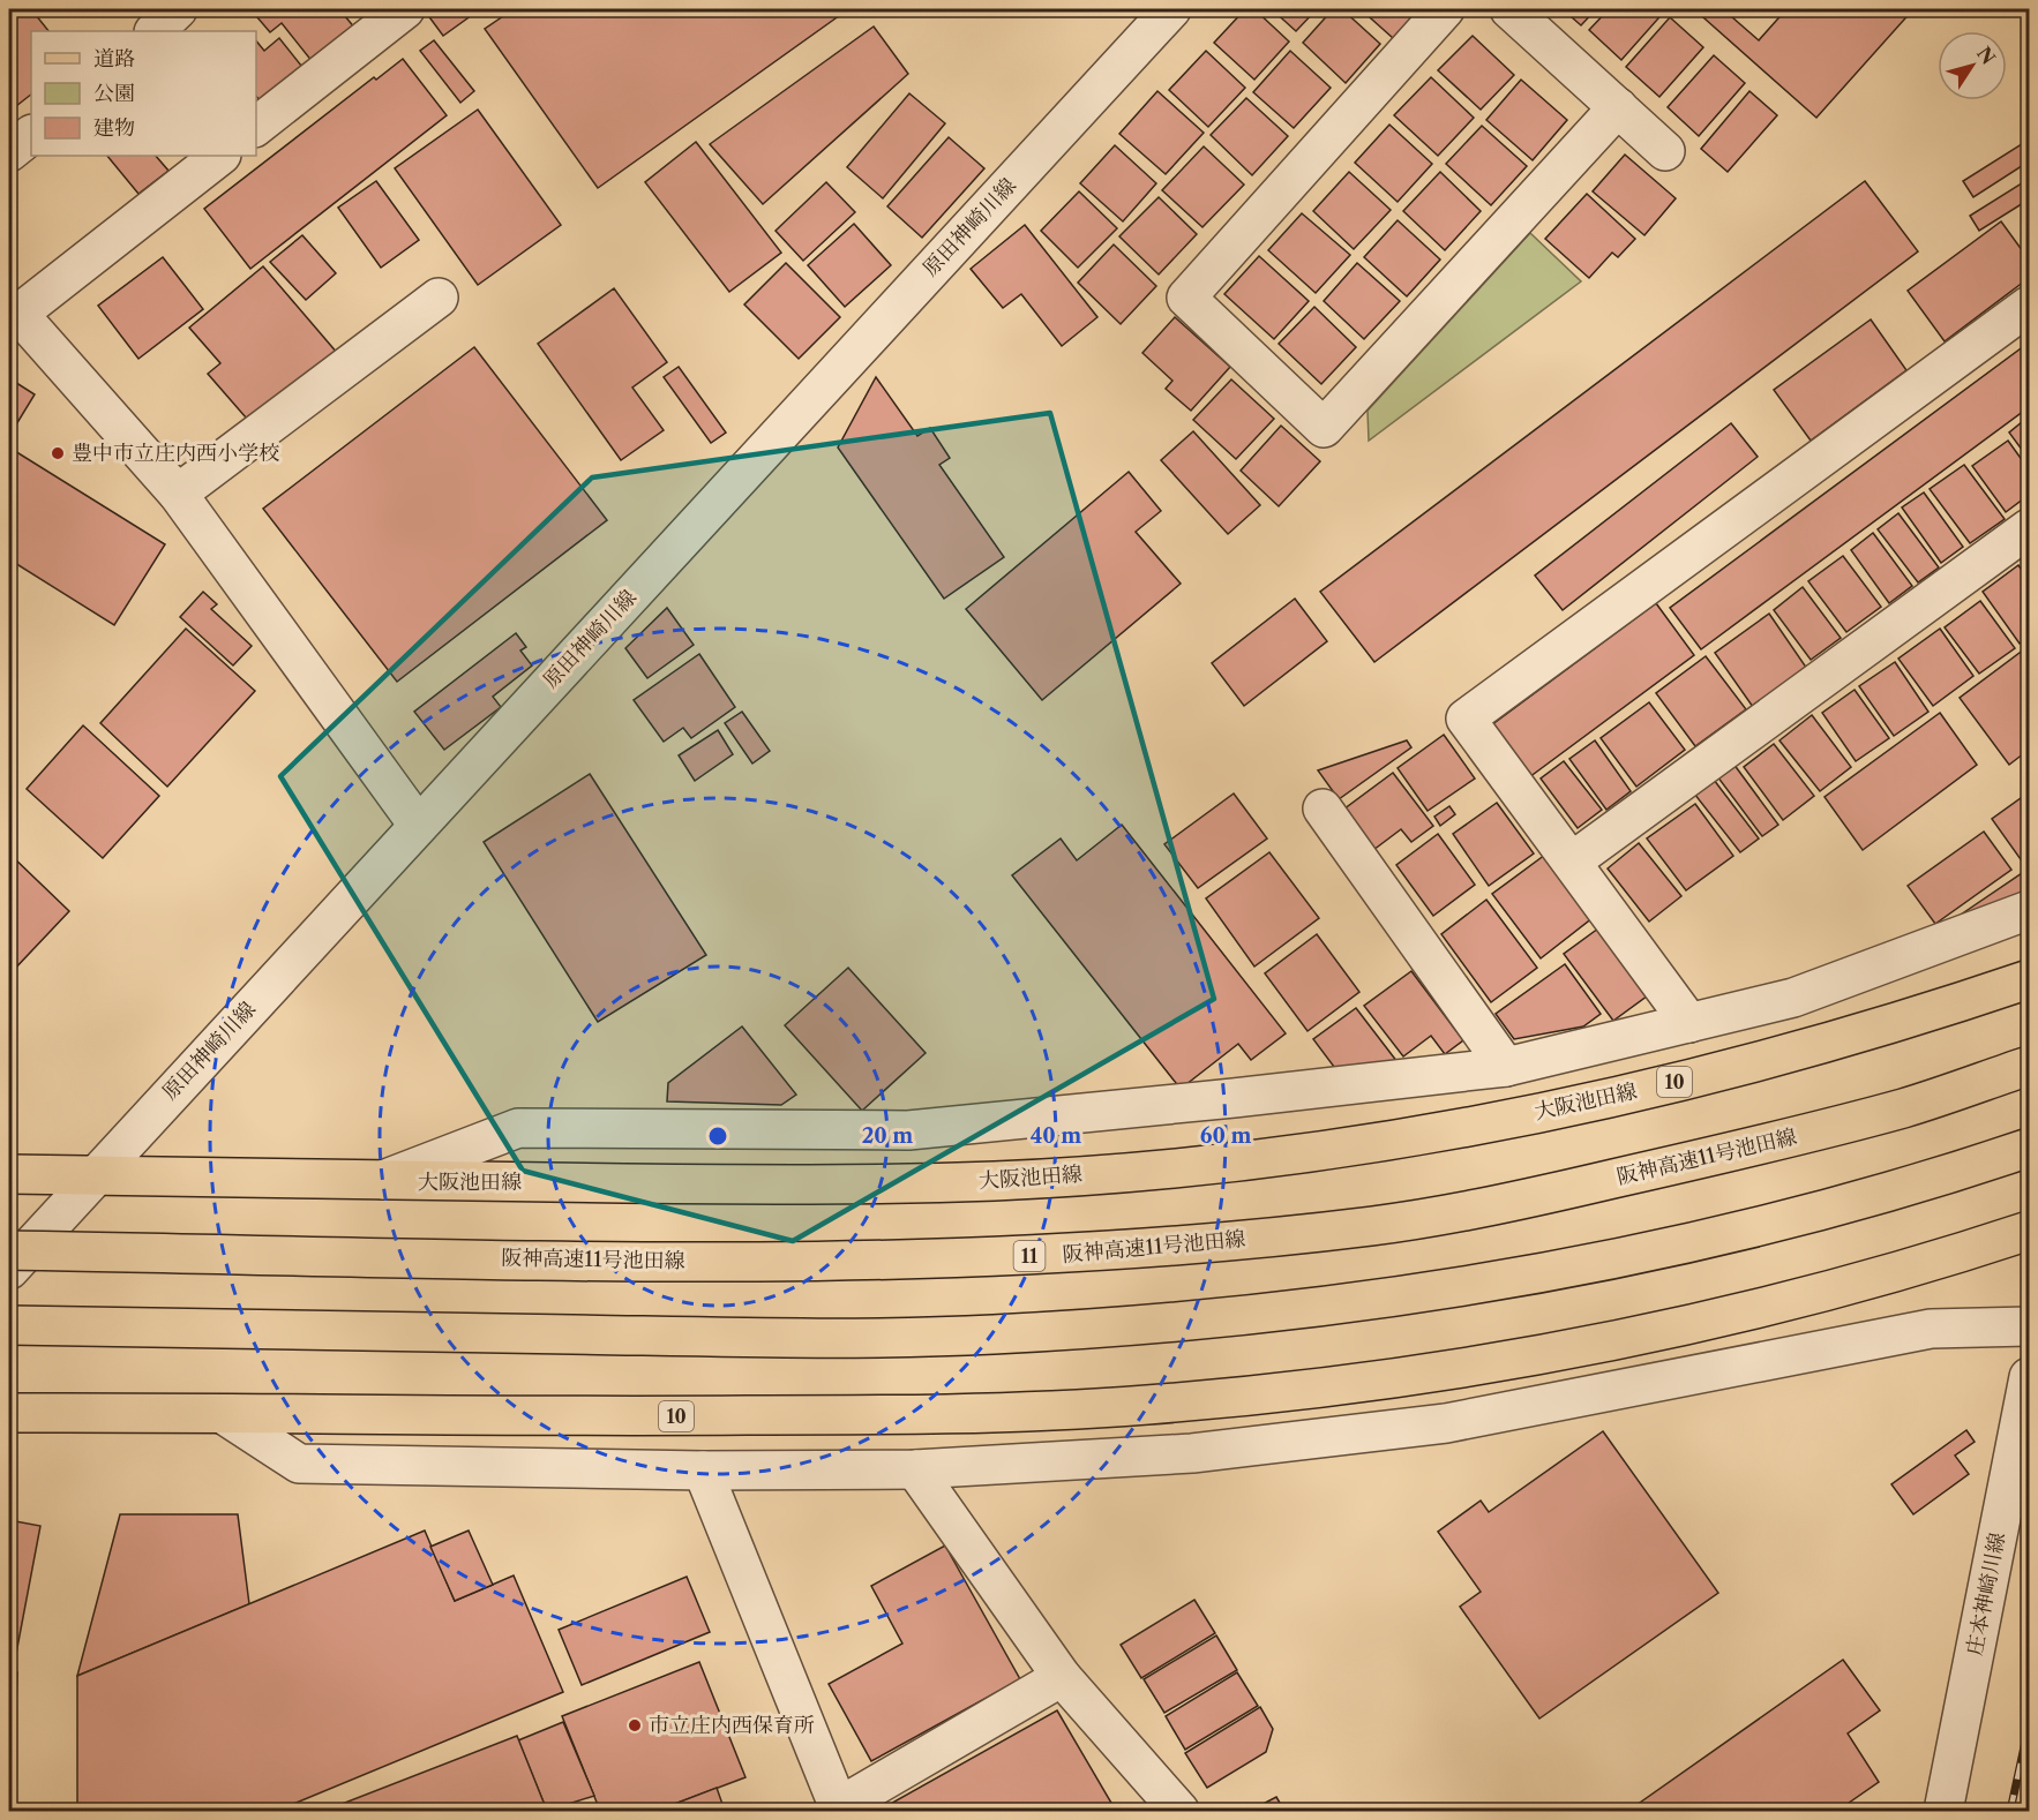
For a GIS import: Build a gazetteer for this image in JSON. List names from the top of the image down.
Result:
{
  "streets": {
    "main road": [
      "10",
      "大阪池田線",
      "阪神高速11号池田線",
      "11"
    ],
    "street": ["原田神崎川線", "庄本神崎川線"]
  },
  "crossings": [
    ["原田神崎川線", "大阪池田線"]
  ],
  "places": ["豊中市立庄内西小学校", "市立庄内西保育所"],
  "legend": ["道路", "公園", "建物"],
  "north": "top right",
  "rings": ["20 m", "40 m", "60 m"]
}
